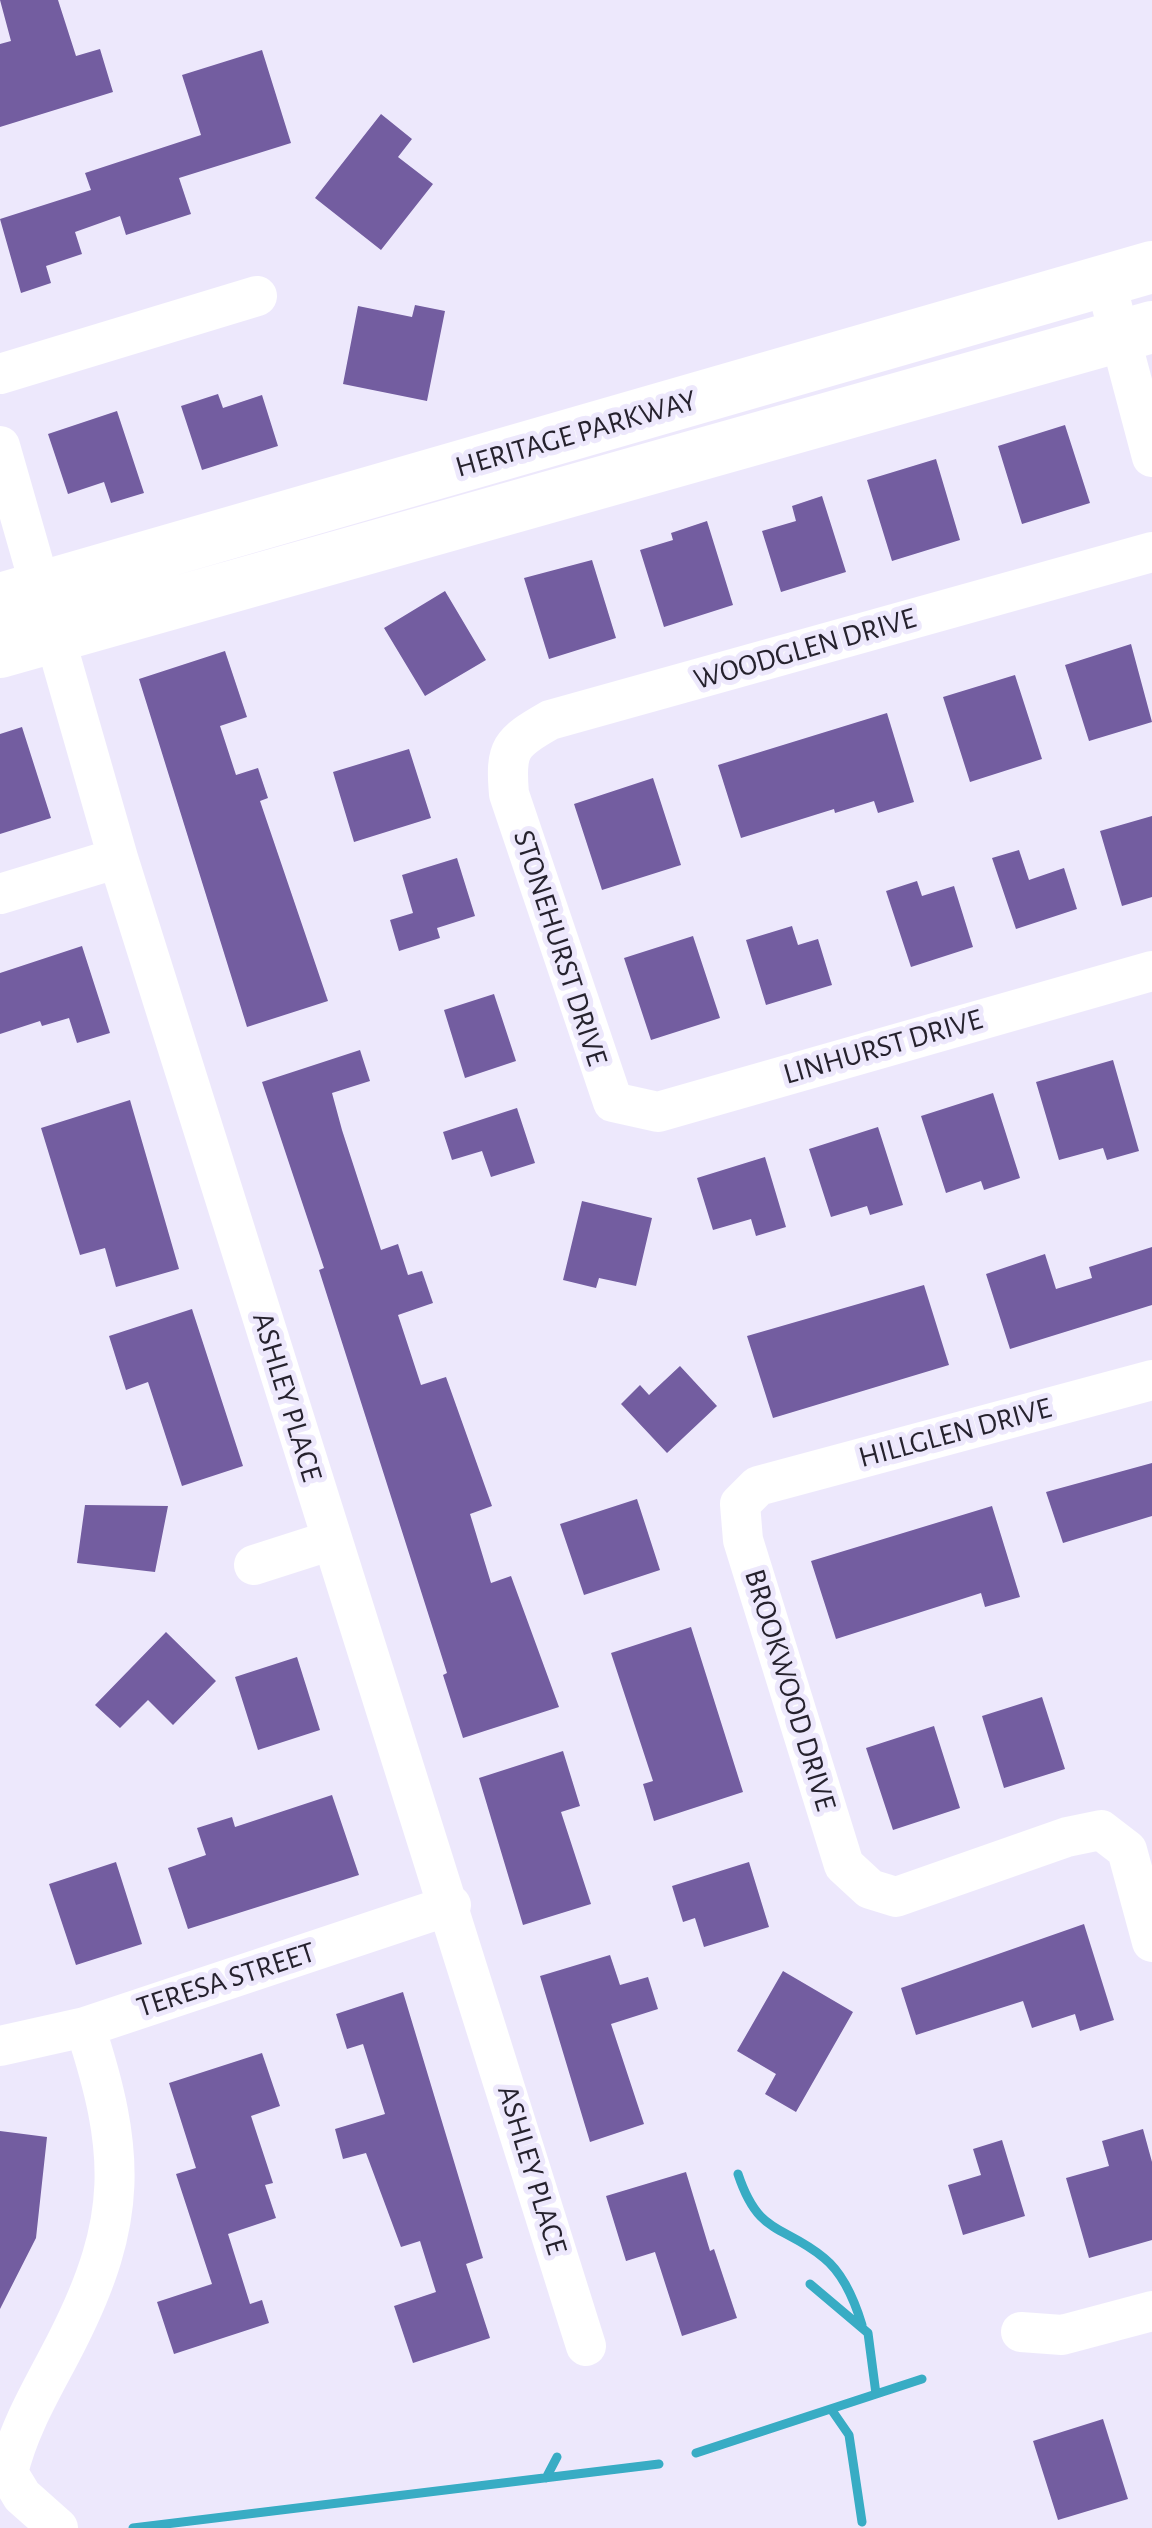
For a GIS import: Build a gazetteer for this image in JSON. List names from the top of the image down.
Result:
{
  "streets": {
    "main road": ["HERITAGE PARKWAY"],
    "street": [
      "WOODGLEN DRIVE",
      "STONEHURST DRIVE",
      "LINHURST DRIVE",
      "ASHLEY PLACE",
      "HILLGLEN DRIVE",
      "BROOKWOOD DRIVE",
      "TERESA STREET"
    ]
  },
  "crossings": [
    ["HERITAGE PARKWAY", "ASHLEY PLACE"],
    ["WOODGLEN DRIVE", "STONEHURST DRIVE"],
    ["STONEHURST DRIVE", "LINHURST DRIVE"],
    ["ASHLEY PLACE", "TERESA STREET"],
    ["HILLGLEN DRIVE", "BROOKWOOD DRIVE"]
  ]
}
